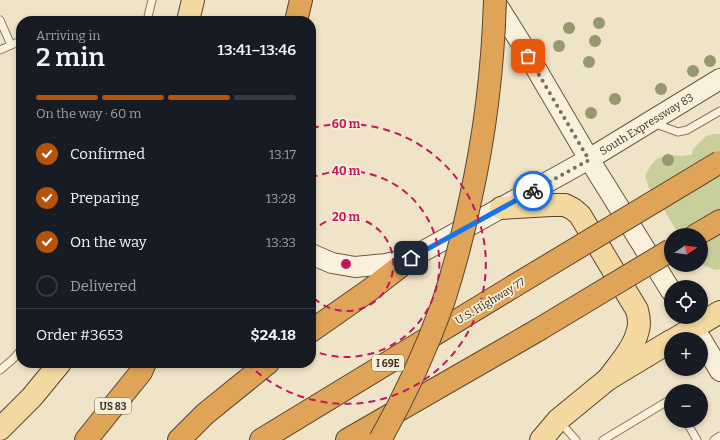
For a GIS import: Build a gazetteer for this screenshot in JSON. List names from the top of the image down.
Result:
{
  "streets": {
    "highway": ["U.S. Highway 77", "I 69E", "US 83"],
    "main road": ["South Expressway 83"]
  },
  "north": "right",
  "page": {
    "heading": ["2 min", "Arriving in", "13:41–13:46"],
    "panel": ["Order #3653", "$24.18"],
    "bar": "On the way · 60 m",
    "list": [
      ["Confirmed", "13:17"],
      ["Preparing", "13:28"],
      ["On the way", "13:33"],
      "Delivered"
    ],
    "map_buttons": ["+", "−"]
  },
  "rings": ["60 m", "40 m", "20 m"]
}
